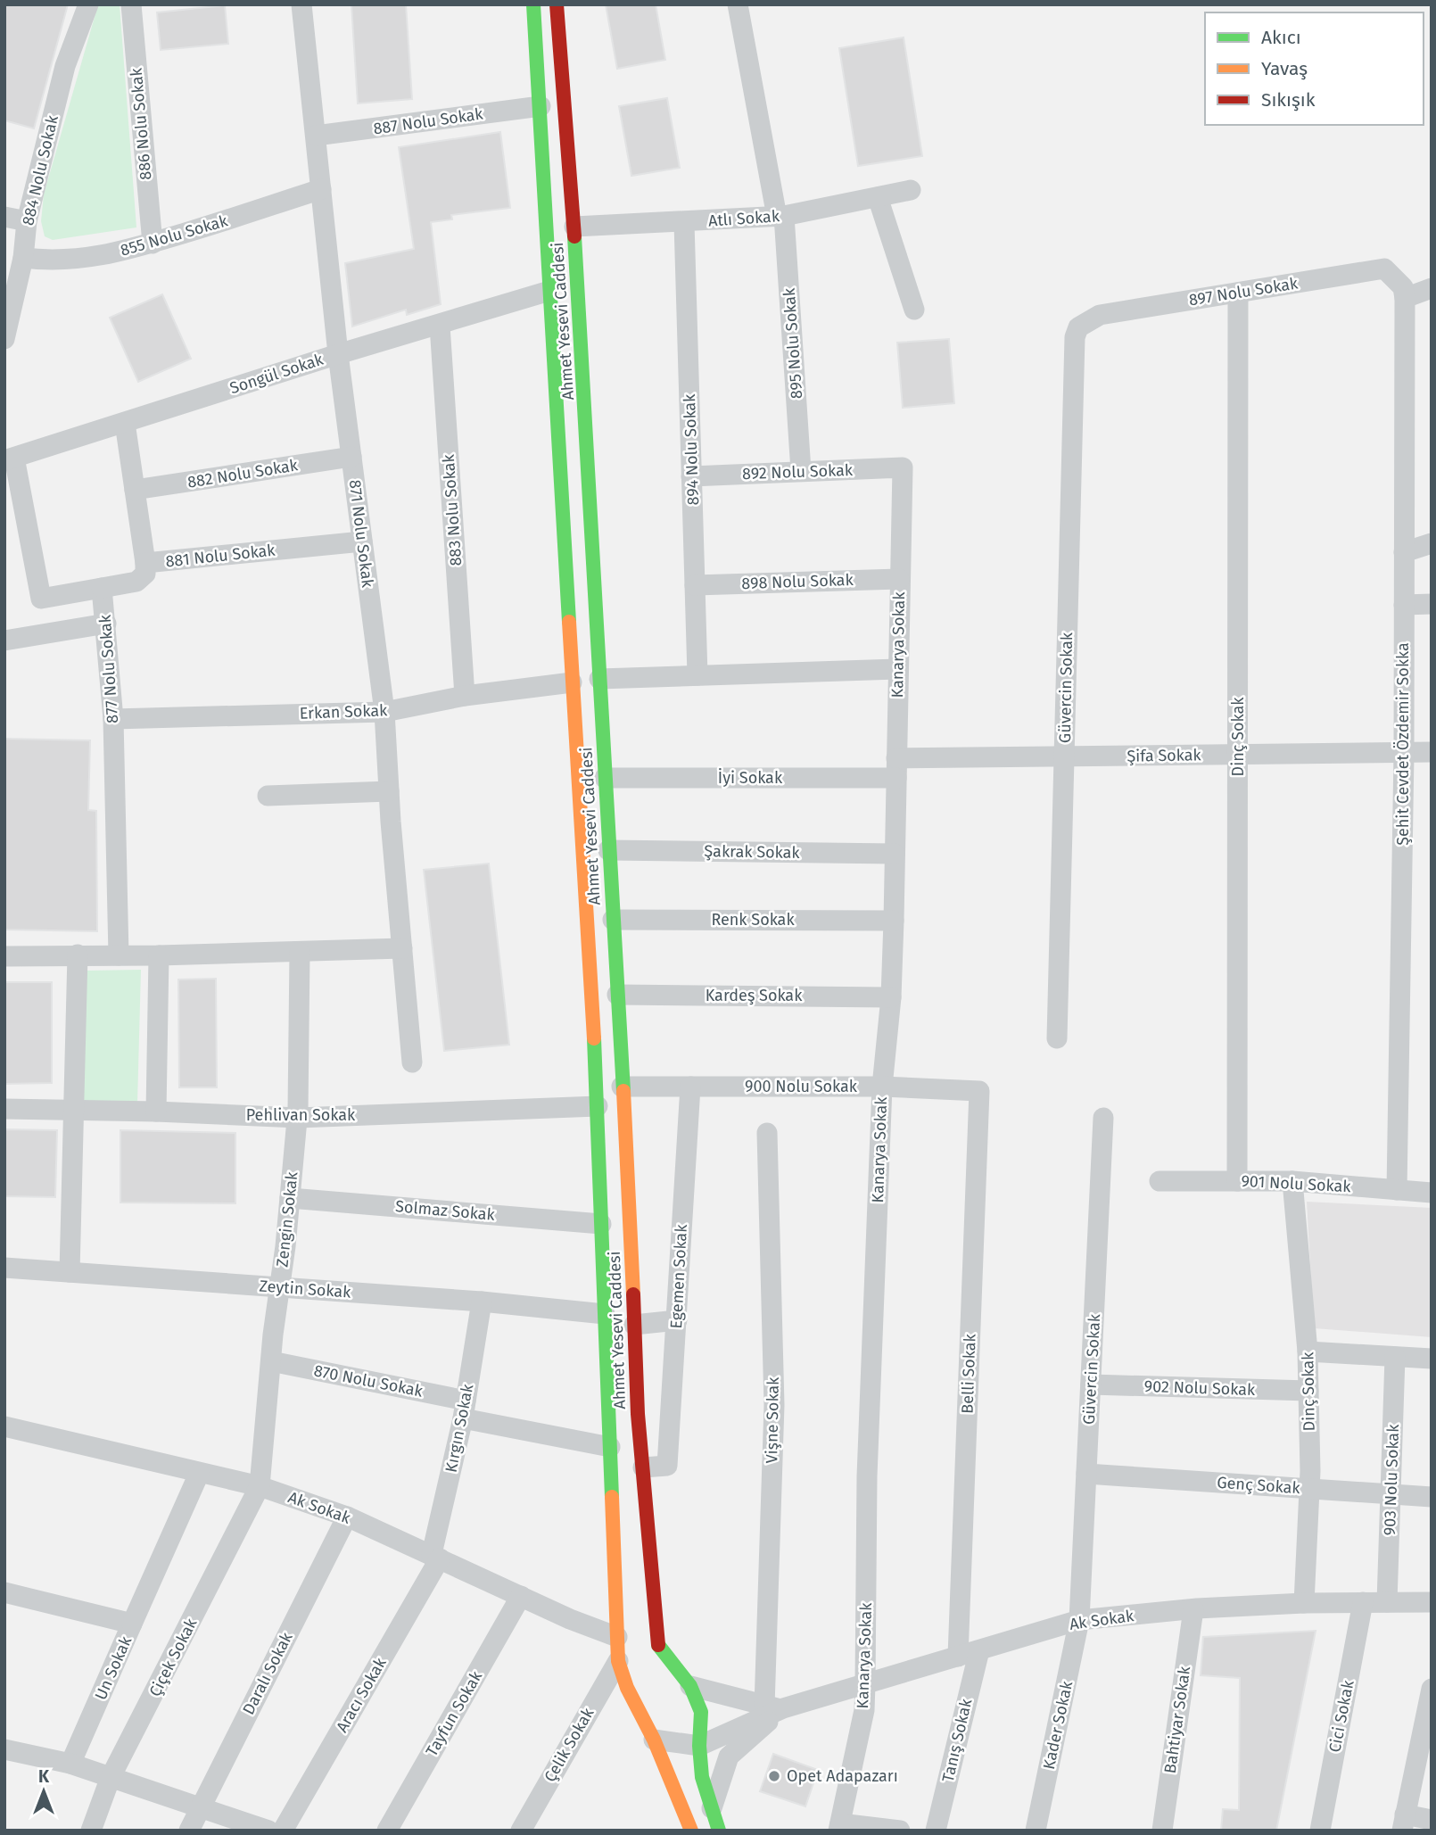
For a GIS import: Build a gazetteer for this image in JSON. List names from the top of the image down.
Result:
{
  "streets": {
    "main road": ["Ahmet Yesevi Caddesi"],
    "street": [
      "887 Nolu Sokak",
      "886 Nolu Sokak",
      "884 Nolu Sokak",
      "Atlı Sokak",
      "855 Nolu Sokak",
      "897 Nolu Sokak",
      "895 Nolu Sokak",
      "Songül Sokak",
      "894 Nolu Sokak",
      "892 Nolu Sokak",
      "882 Nolu Sokak",
      "883 Nolu Sokak",
      "871 Nolu Sokak",
      "881 Nolu Sokak",
      "898 Nolu Sokak",
      "Kanarya Sokak",
      "877 Nolu Sokak",
      "Güvercin Sokak",
      "Erkan Sokak",
      "Dinç Sokak",
      "Şehit Cevdet Özdemir Sokka",
      "Şifa Sokak",
      "İyi Sokak",
      "Şakrak Sokak",
      "Renk Sokak",
      "Kardeş Sokak",
      "900 Nolu Sokak",
      "Pehlivan Sokak",
      "901 Nolu Sokak",
      "Solmaz Sokak",
      "Zengin Sokak",
      "Egemen Sokak",
      "Zeytin Sokak",
      "Belli Sokak",
      "870 Nolu Sokak",
      "902 Nolu Sokak",
      "Vişne Sokak",
      "Kırgın Sokak",
      "903 Nolu Sokak",
      "Genç Sokak",
      "Ak Sokak",
      "Çiçek Sokak",
      "Un Sokak",
      "Daralı Sokak",
      "Aracı Sokak",
      "Tayfun Sokak",
      "Cici Sokak",
      "Bahtiyar Sokak",
      "Kader Sokak",
      "Tanış Sokak",
      "Çelik Sokak"
    ]
  },
  "crossings": [
    ["887 Nolu Sokak", "Ahmet Yesevi Caddesi"],
    ["887 Nolu Sokak", "871 Nolu Sokak"],
    ["886 Nolu Sokak", "855 Nolu Sokak"],
    ["884 Nolu Sokak", "855 Nolu Sokak"],
    ["Atlı Sokak", "Ahmet Yesevi Caddesi"],
    ["Atlı Sokak", "895 Nolu Sokak"],
    ["Atlı Sokak", "894 Nolu Sokak"],
    ["855 Nolu Sokak", "871 Nolu Sokak"],
    ["897 Nolu Sokak", "Güvercin Sokak"],
    ["897 Nolu Sokak", "Dinç Sokak"],
    ["897 Nolu Sokak", "Şehit Cevdet Özdemir Sokka"],
    ["Ahmet Yesevi Caddesi", "Songül Sokak"],
    ["Ahmet Yesevi Caddesi", "Erkan Sokak"],
    ["Ahmet Yesevi Caddesi", "İyi Sokak"],
    ["Ahmet Yesevi Caddesi", "Şakrak Sokak"],
    ["Ahmet Yesevi Caddesi", "Renk Sokak"],
    ["Ahmet Yesevi Caddesi", "Kardeş Sokak"],
    ["Ahmet Yesevi Caddesi", "900 Nolu Sokak"],
    ["Ahmet Yesevi Caddesi", "Pehlivan Sokak"],
    ["Ahmet Yesevi Caddesi", "Solmaz Sokak"],
    ["Ahmet Yesevi Caddesi", "Egemen Sokak"],
    ["Ahmet Yesevi Caddesi", "Zeytin Sokak"],
    ["Ahmet Yesevi Caddesi", "870 Nolu Sokak"],
    ["Ahmet Yesevi Caddesi", "Ak Sokak"],
    ["Ahmet Yesevi Caddesi", "Çelik Sokak"],
    ["895 Nolu Sokak", "892 Nolu Sokak"],
    ["Songül Sokak", "883 Nolu Sokak"],
    ["Songül Sokak", "871 Nolu Sokak"],
    ["Songül Sokak", "881 Nolu Sokak"],
    ["894 Nolu Sokak", "892 Nolu Sokak"],
    ["894 Nolu Sokak", "898 Nolu Sokak"],
    ["892 Nolu Sokak", "Kanarya Sokak"],
    ["882 Nolu Sokak", "871 Nolu Sokak"],
    ["882 Nolu Sokak", "881 Nolu Sokak"],
    ["883 Nolu Sokak", "Erkan Sokak"],
    ["871 Nolu Sokak", "881 Nolu Sokak"],
    ["871 Nolu Sokak", "Erkan Sokak"],
    ["898 Nolu Sokak", "Kanarya Sokak"],
    ["Kanarya Sokak", "Şifa Sokak"],
    ["Kanarya Sokak", "İyi Sokak"],
    ["Kanarya Sokak", "Şakrak Sokak"],
    ["Kanarya Sokak", "Renk Sokak"],
    ["Kanarya Sokak", "Kardeş Sokak"],
    ["Kanarya Sokak", "900 Nolu Sokak"],
    ["Kanarya Sokak", "Ak Sokak"],
    ["877 Nolu Sokak", "Erkan Sokak"],
    ["Güvercin Sokak", "Şifa Sokak"],
    ["Güvercin Sokak", "902 Nolu Sokak"],
    ["Güvercin Sokak", "Genç Sokak"],
    ["Güvercin Sokak", "Ak Sokak"],
    ["Güvercin Sokak", "Kader Sokak"],
    ["Dinç Sokak", "Şifa Sokak"],
    ["Dinç Sokak", "901 Nolu Sokak"],
    ["Dinç Sokak", "902 Nolu Sokak"],
    ["Dinç Sokak", "Genç Sokak"],
    ["Dinç Sokak", "Ak Sokak"],
    ["Şehit Cevdet Özdemir Sokka", "Şifa Sokak"],
    ["Şehit Cevdet Özdemir Sokka", "901 Nolu Sokak"],
    ["Şifa Sokak", "İyi Sokak"],
    ["900 Nolu Sokak", "Egemen Sokak"],
    ["900 Nolu Sokak", "Belli Sokak"],
    ["Pehlivan Sokak", "Zengin Sokak"],
    ["Solmaz Sokak", "Zengin Sokak"],
    ["Zengin Sokak", "Zeytin Sokak"],
    ["Zengin Sokak", "870 Nolu Sokak"],
    ["Zengin Sokak", "Ak Sokak"],
    ["Zengin Sokak", "Çiçek Sokak"],
    ["Zeytin Sokak", "Kırgın Sokak"],
    ["Belli Sokak", "Ak Sokak"],
    ["870 Nolu Sokak", "Kırgın Sokak"],
    ["Vişne Sokak", "Ak Sokak"],
    ["Kırgın Sokak", "Ak Sokak"],
    ["Kırgın Sokak", "Aracı Sokak"],
    ["903 Nolu Sokak", "Genç Sokak"],
    ["903 Nolu Sokak", "Ak Sokak"],
    ["Ak Sokak", "Çiçek Sokak"],
    ["Ak Sokak", "Daralı Sokak"],
    ["Ak Sokak", "Aracı Sokak"],
    ["Ak Sokak", "Tayfun Sokak"],
    ["Ak Sokak", "Cici Sokak"],
    ["Ak Sokak", "Bahtiyar Sokak"],
    ["Ak Sokak", "Kader Sokak"],
    ["Ak Sokak", "Tanış Sokak"]
  ],
  "places": ["Opet Adapazarı"],
  "legend": ["Akıcı", "Yavaş", "Sıkışık"],
  "north": "top"
}
